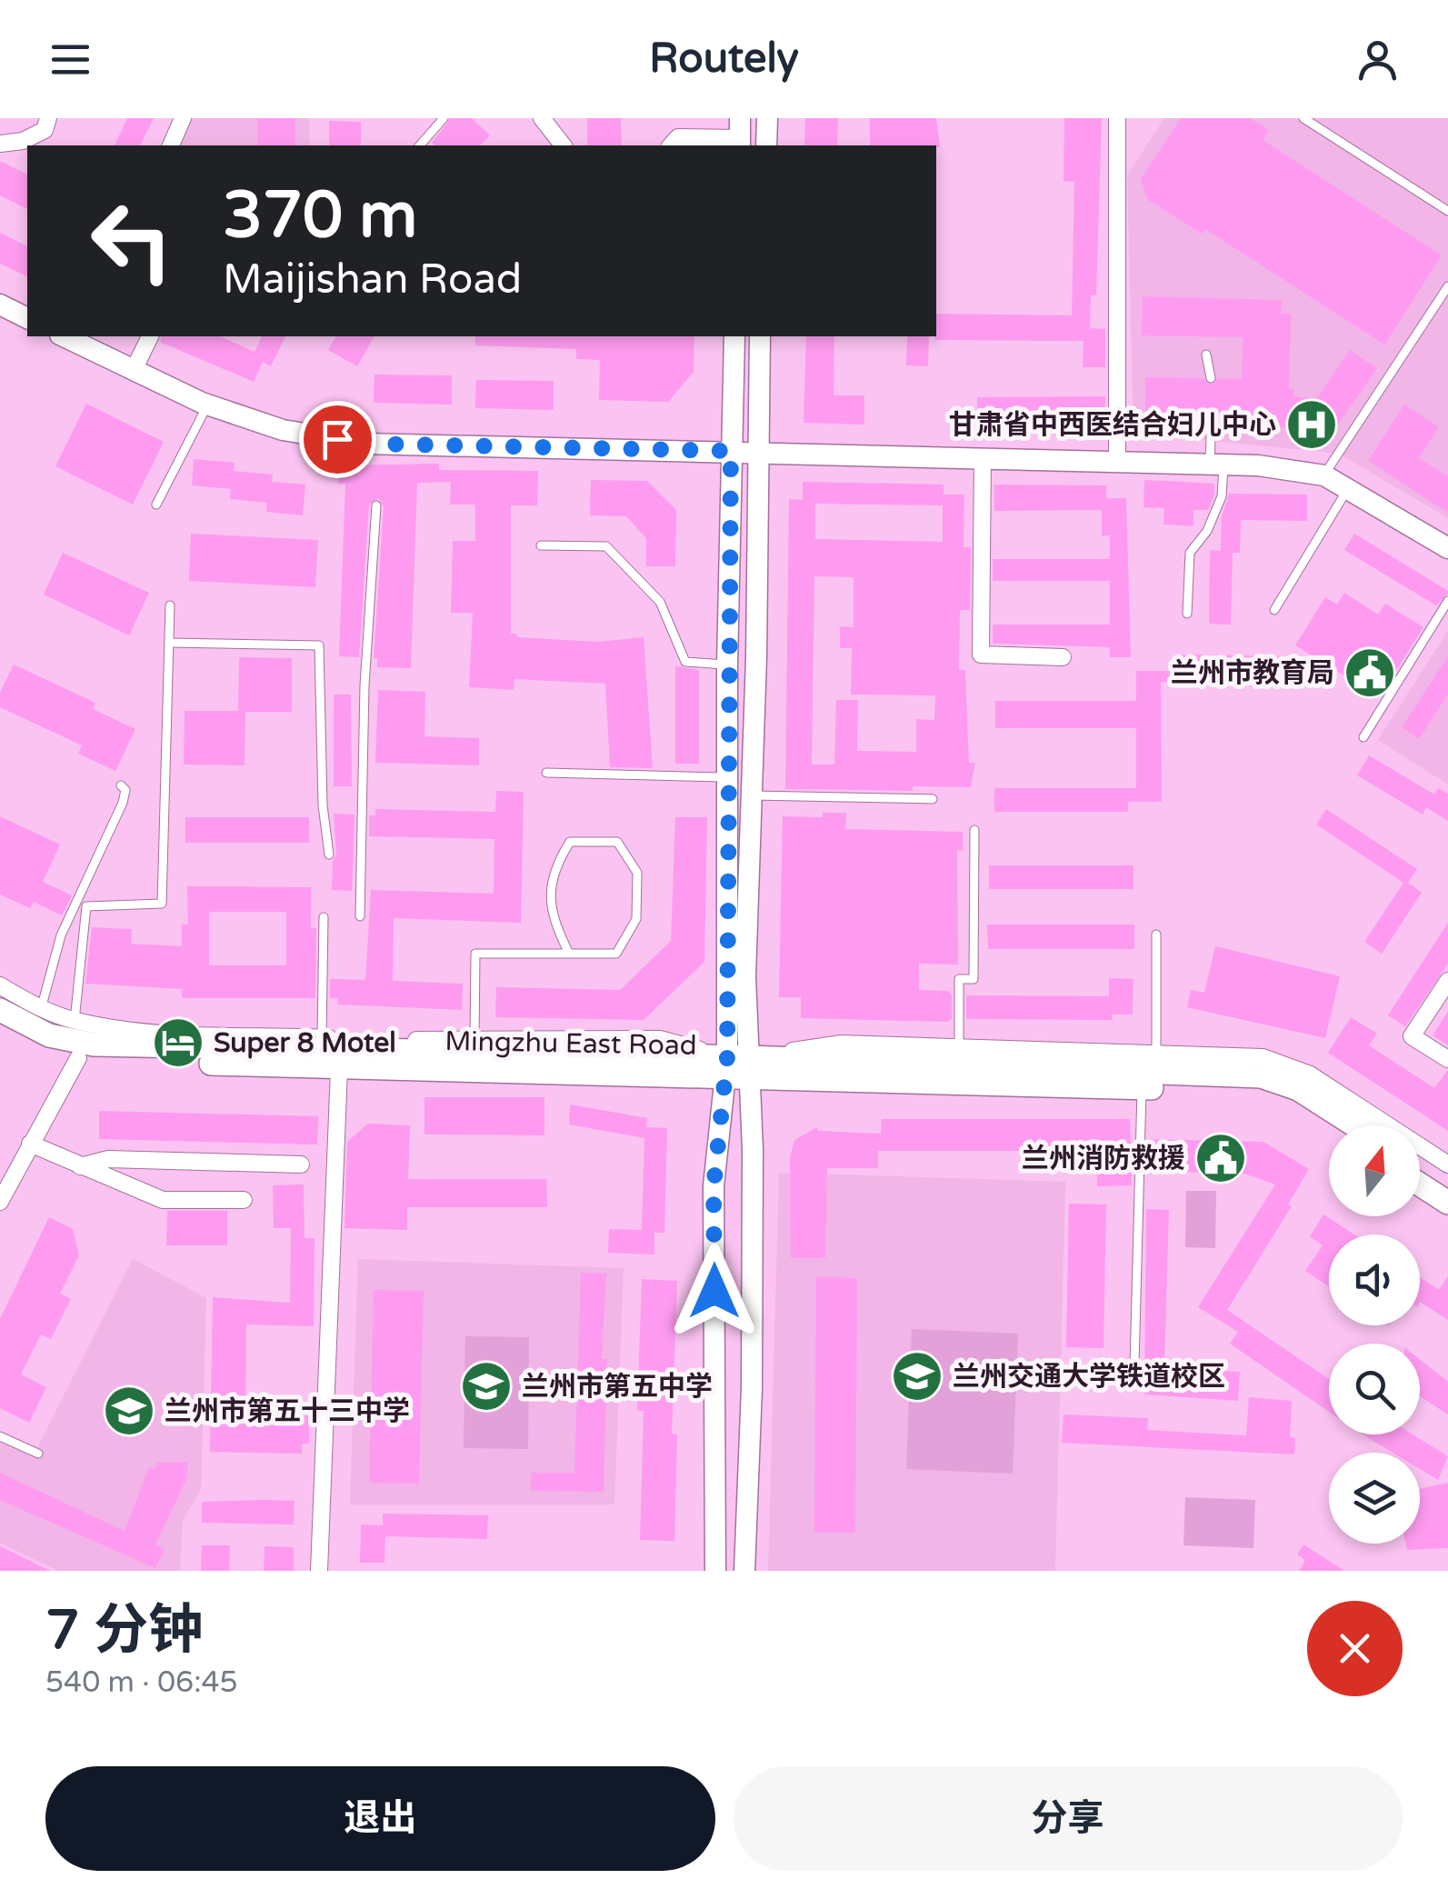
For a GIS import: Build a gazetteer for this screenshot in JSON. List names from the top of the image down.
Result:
{
  "streets": {
    "main road": ["Mingzhu East Road"]
  },
  "places": {
    "hospital": ["甘肃省中西医结合妇儿中心"],
    "public building": ["兰州市教育局", "兰州消防救援"],
    "hotel": ["Super 8 Motel"],
    "school or university": ["兰州交通大学铁道校区", "兰州市第五中学", "兰州市第五十三中学"]
  },
  "north": "top",
  "page": {
    "header": "Routely",
    "turn": ["370 m", "Maijishan Road"],
    "heading": ["7 分钟", "540 m · 06:45"],
    "buttons": ["退出", "分享"]
  }
}
